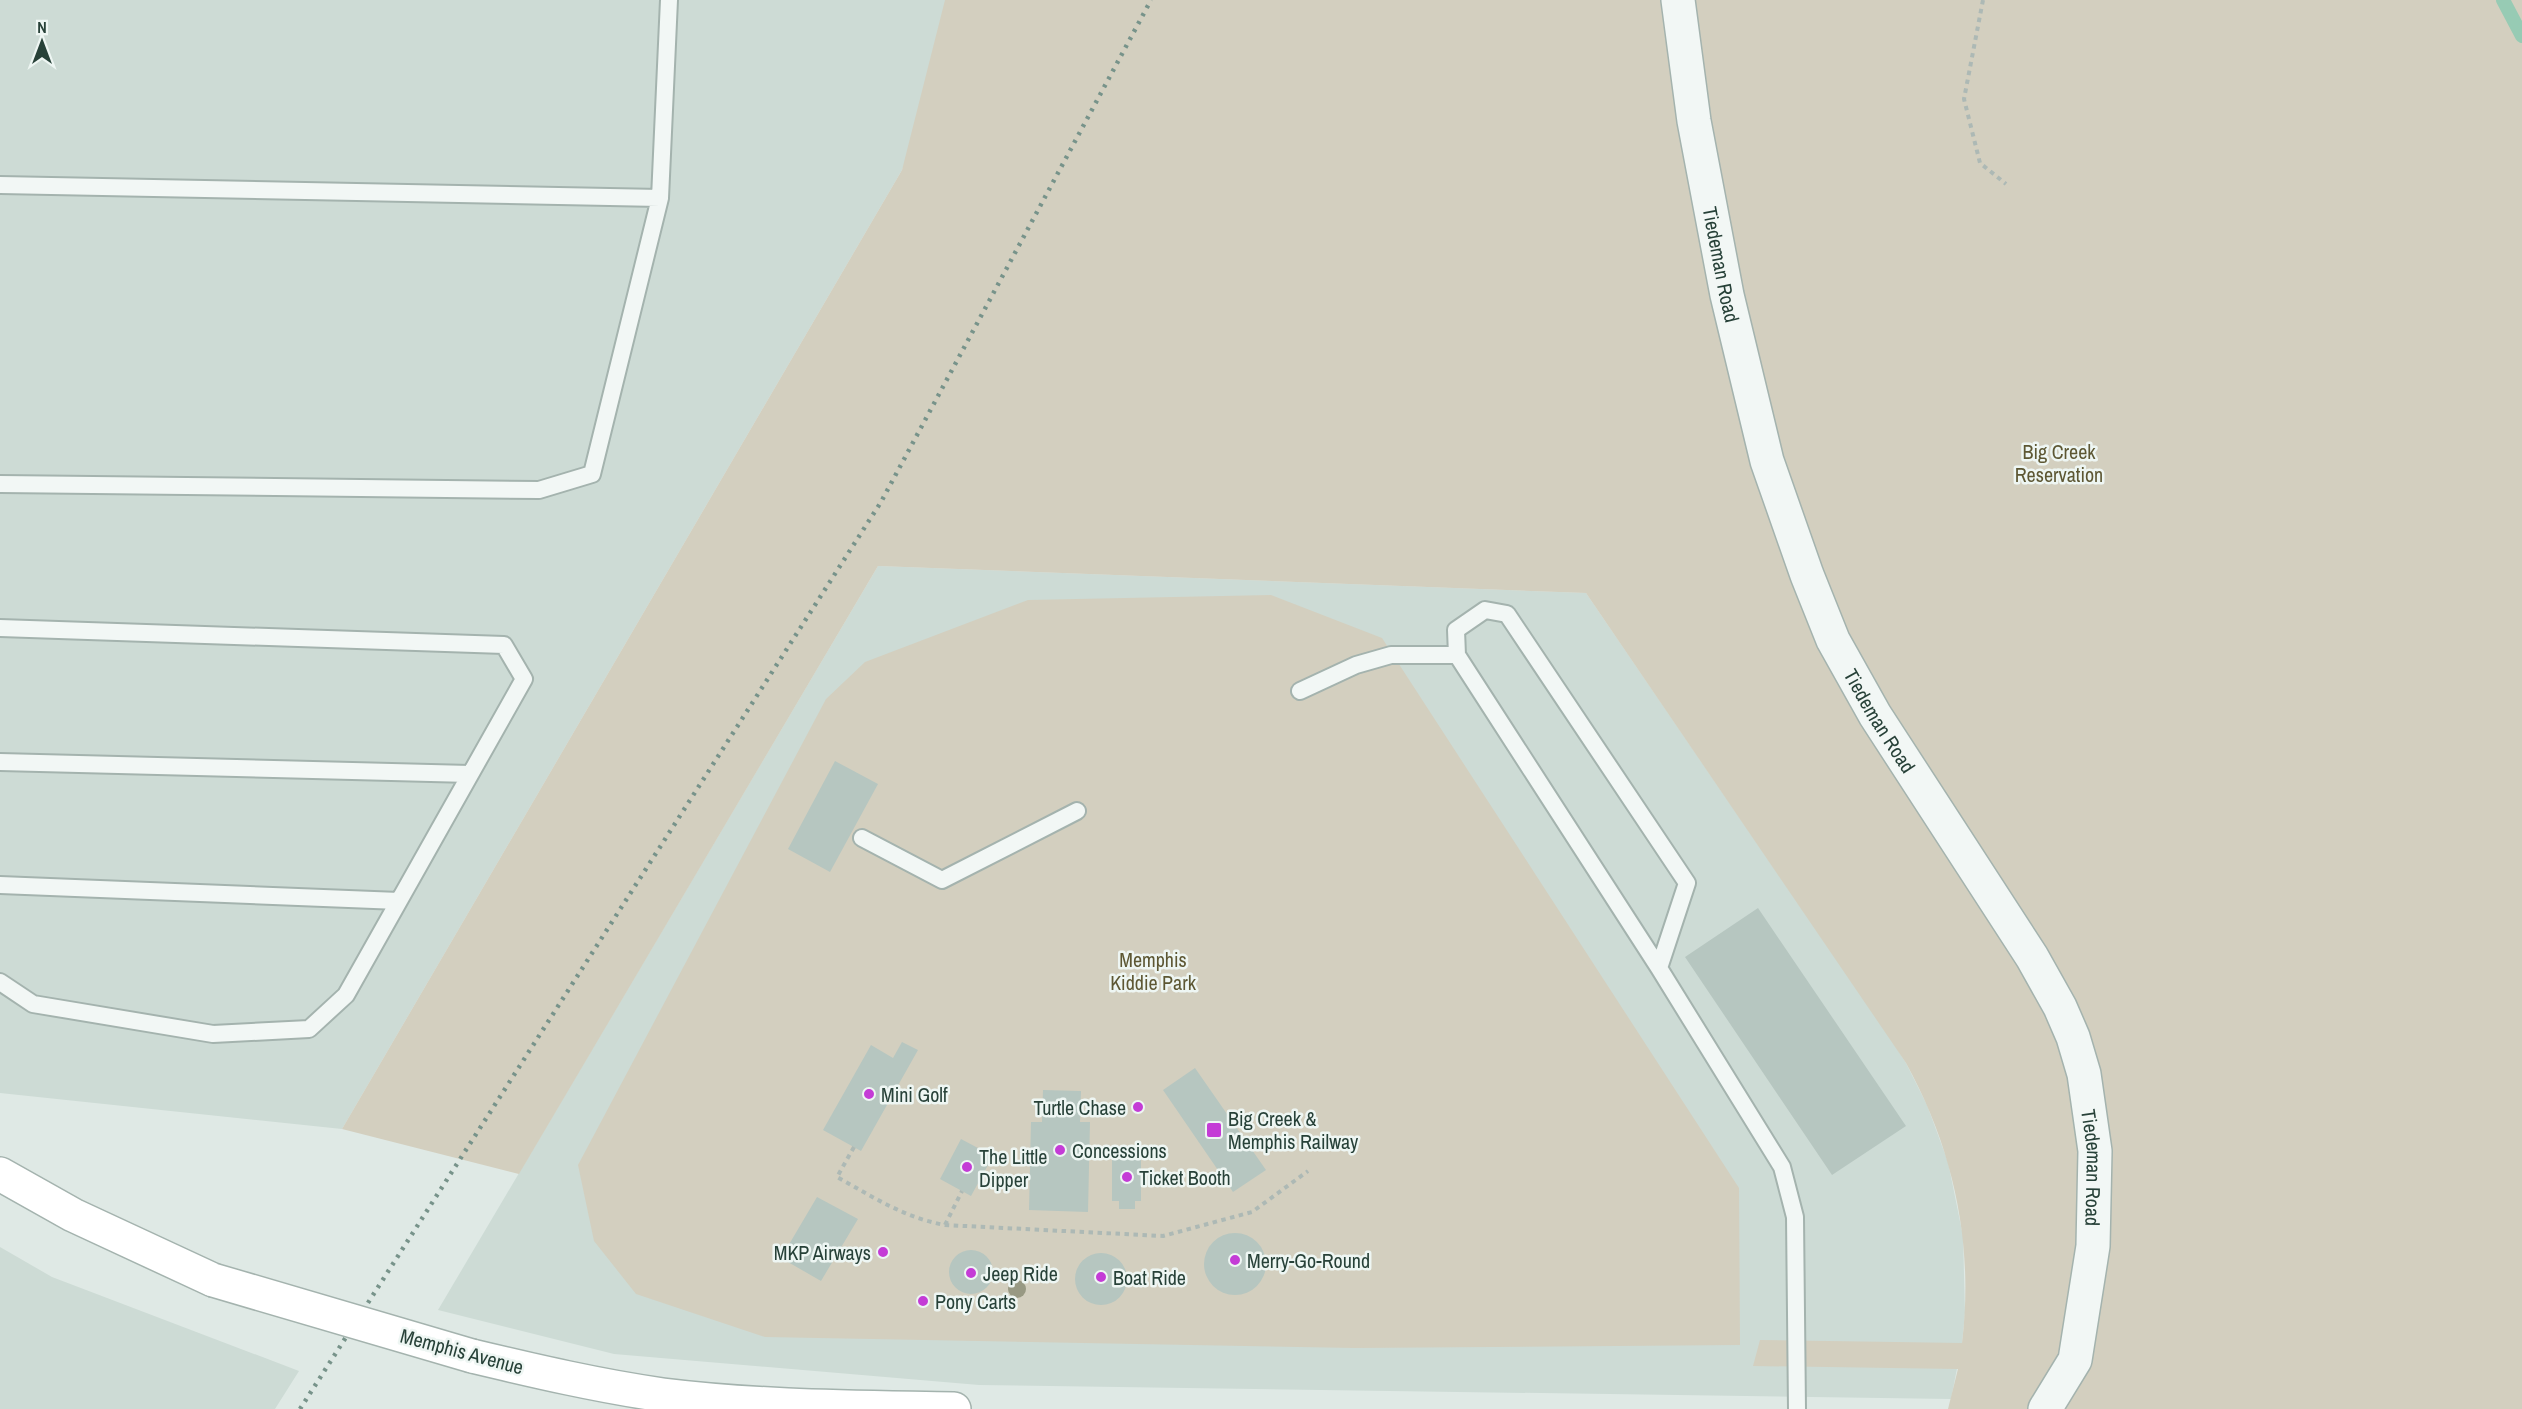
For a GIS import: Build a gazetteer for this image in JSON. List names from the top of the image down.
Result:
{
  "streets": {
    "main road": ["Memphis Avenue"],
    "street": ["Tiedeman Road"]
  },
  "parks": ["Big Creek Reservation", "Memphis Kiddie Park"],
  "places": {
    "other": [
      "Mini Golf",
      "Turtle Chase",
      "Concessions",
      "The Little Dipper",
      "Ticket Booth",
      "MKP Airways",
      "Merry-Go-Round",
      "Jeep Ride",
      "Boat Ride",
      "Pony Carts"
    ],
    "transit": ["Big Creek & Memphis Railway"]
  },
  "north": "top"
}
